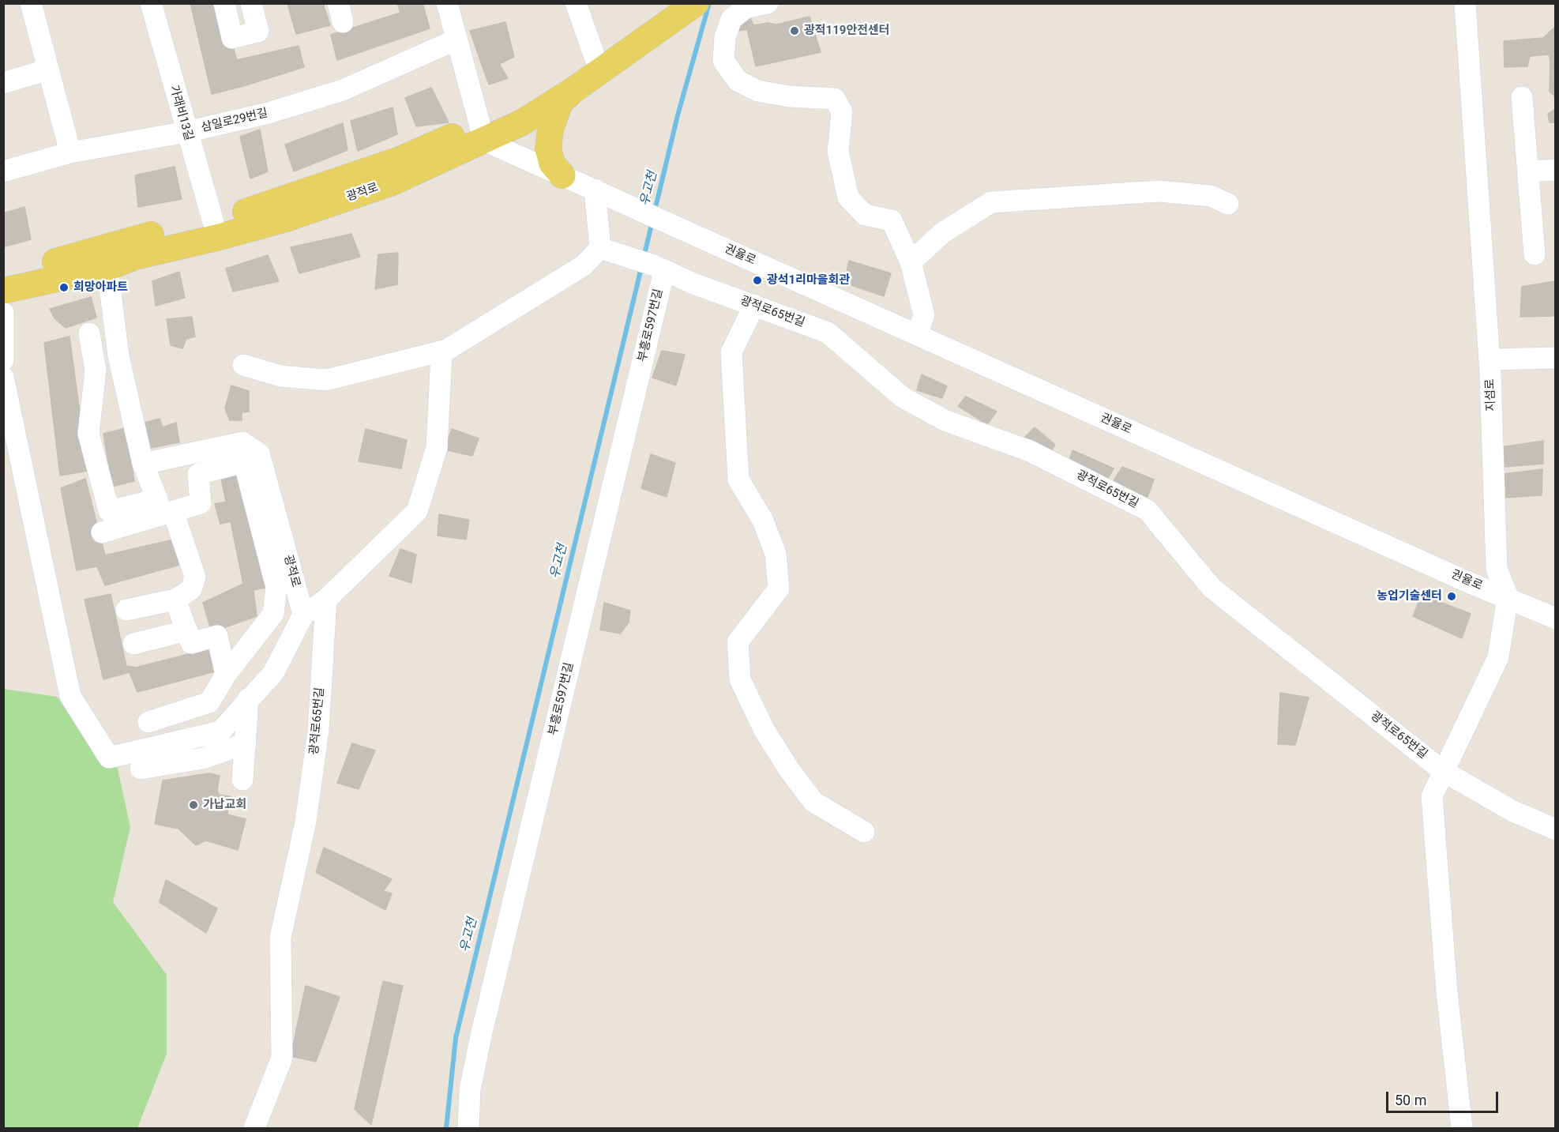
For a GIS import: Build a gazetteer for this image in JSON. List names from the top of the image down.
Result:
{
  "streets": {
    "main road": ["광적로"],
    "street": [
      "가래비13길",
      "삼일로29번길",
      "권율로",
      "광적로65번길",
      "부흥로597번길",
      "지섬로"
    ]
  },
  "crossings": [
    ["가래비13길", "삼일로29번길"],
    ["가래비13길", "광적로"],
    ["권율로", "지섬로"],
    ["광적로65번길", "부흥로597번길"]
  ],
  "water": ["우고천"],
  "places": [
    "광적119안전센터",
    "광석1리마을회관",
    "희망아파트",
    "농업기술센터",
    "가납교회"
  ],
  "scale_bar": "50 m"
}
